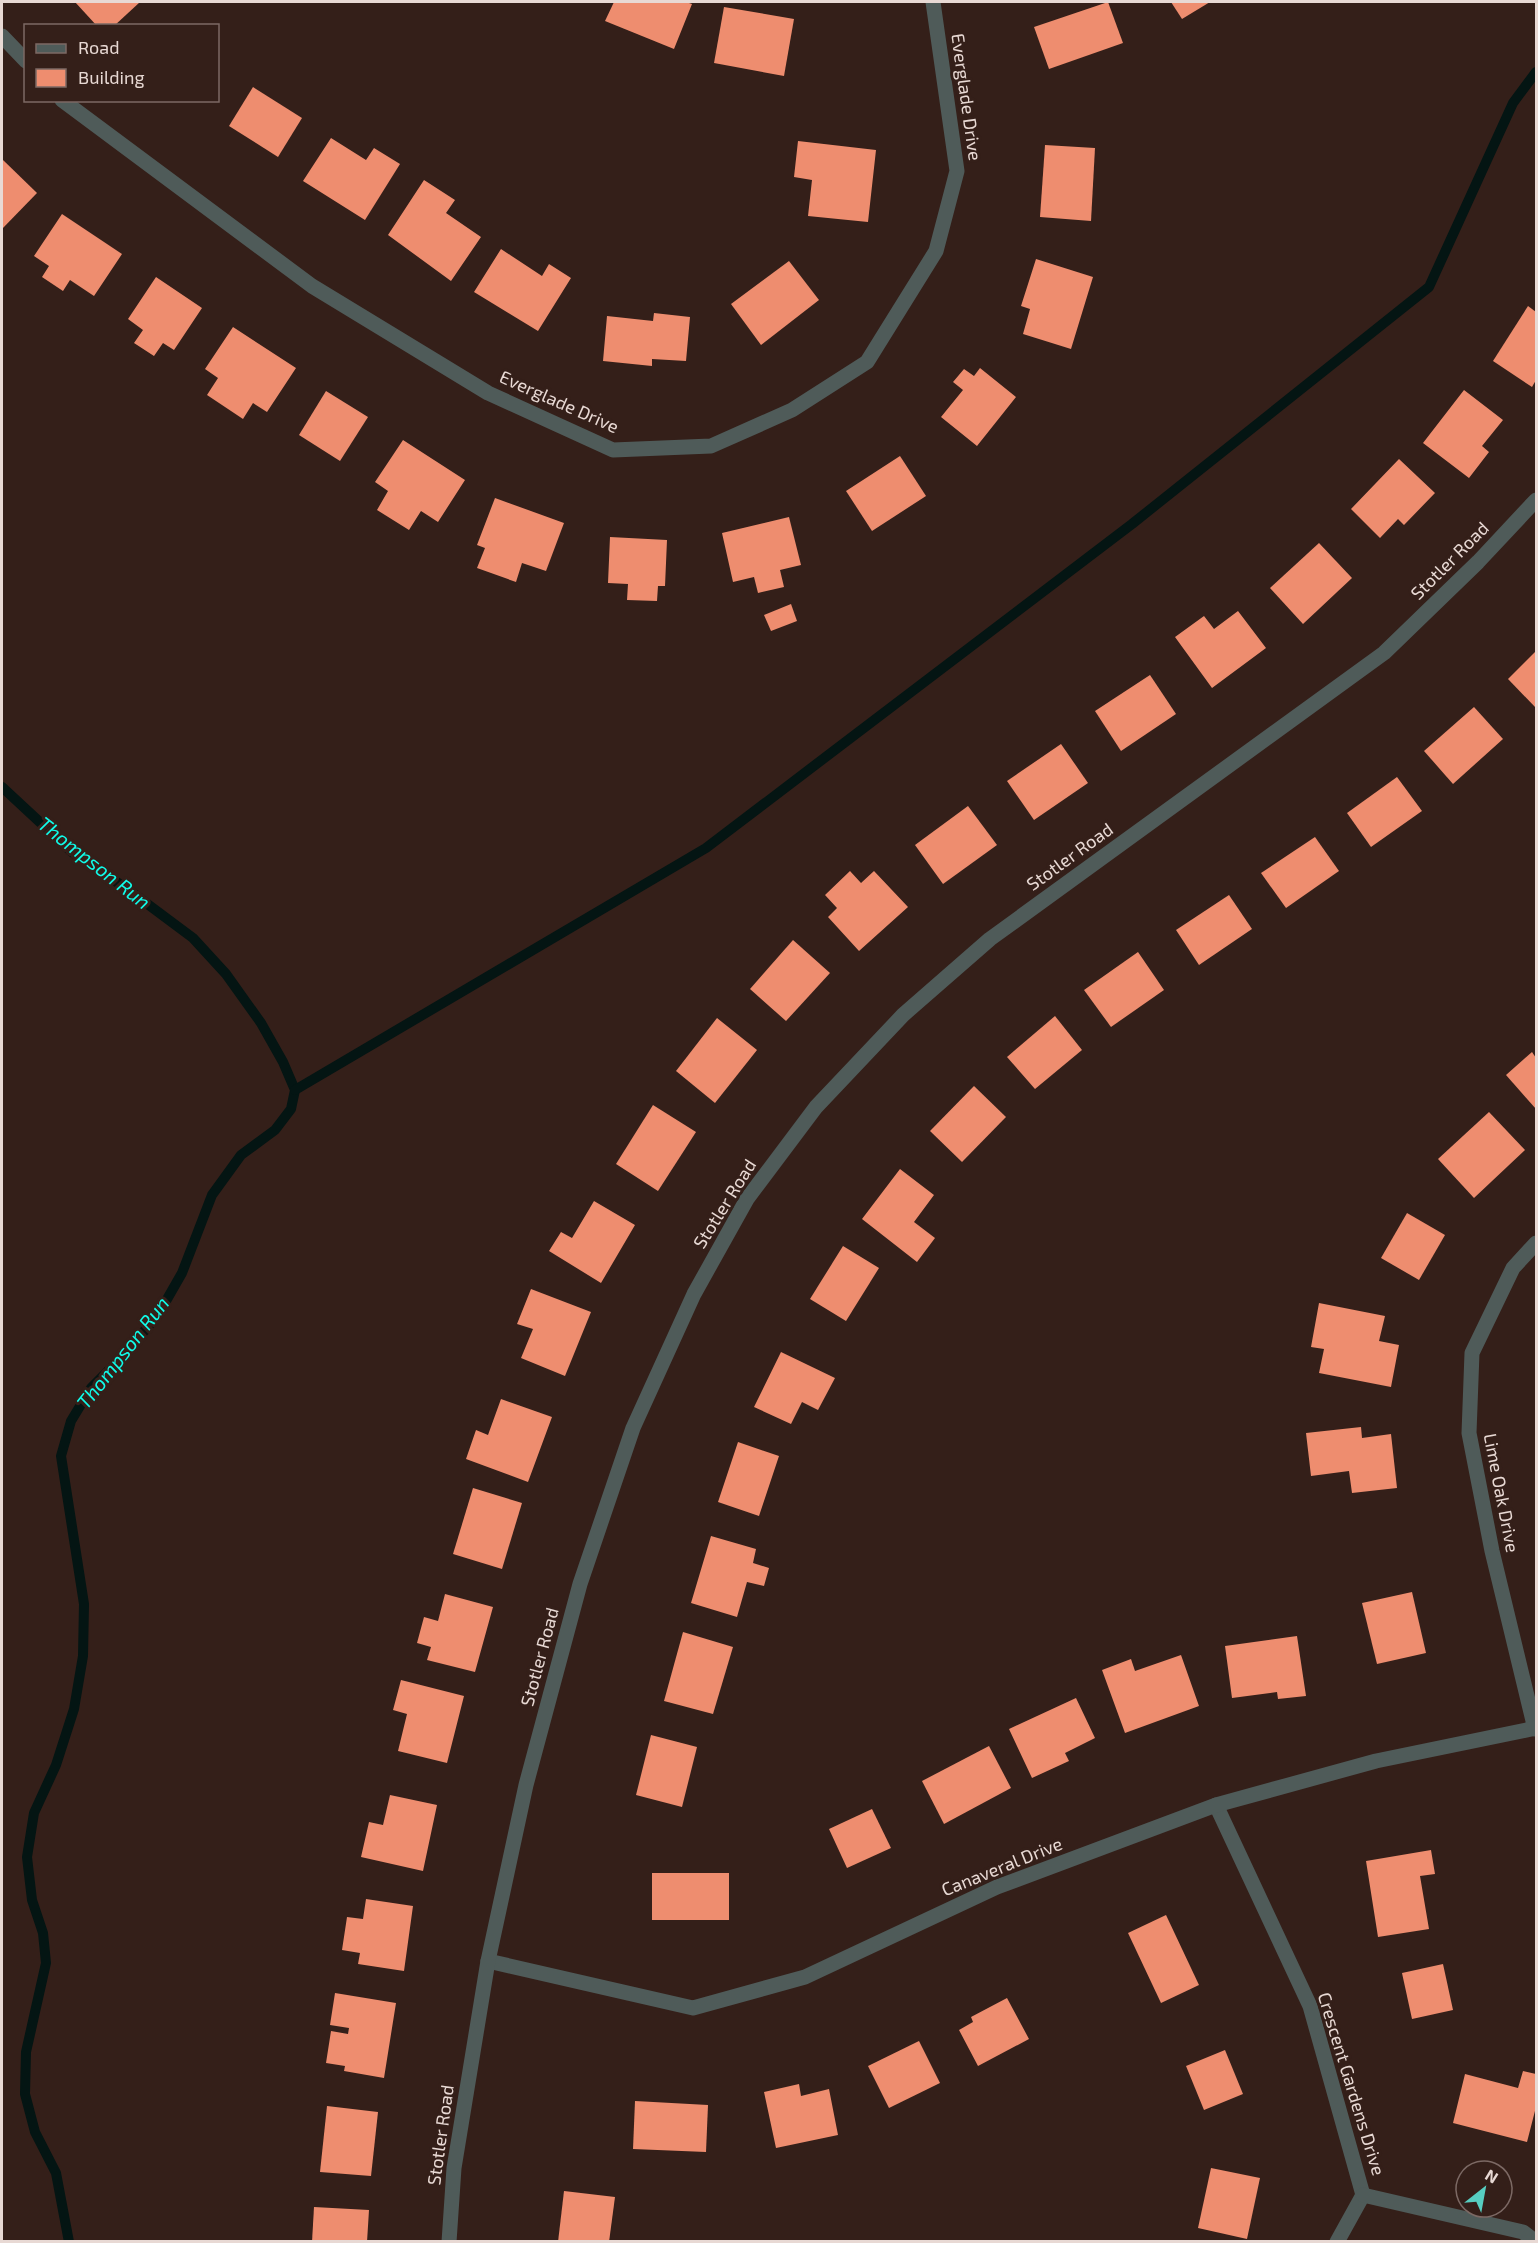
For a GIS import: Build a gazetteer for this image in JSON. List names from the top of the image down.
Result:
{
  "streets": {
    "street": [
      "Everglade Drive",
      "Stotler Road",
      "Lime Oak Drive",
      "Canaveral Drive",
      "Crescent Gardens Drive"
    ]
  },
  "crossings": [
    ["Stotler Road", "Canaveral Drive"],
    ["Lime Oak Drive", "Canaveral Drive"],
    ["Canaveral Drive", "Crescent Gardens Drive"]
  ],
  "water": ["Thompson Run"],
  "legend": ["Road", "Building"],
  "north": "top right"
}
